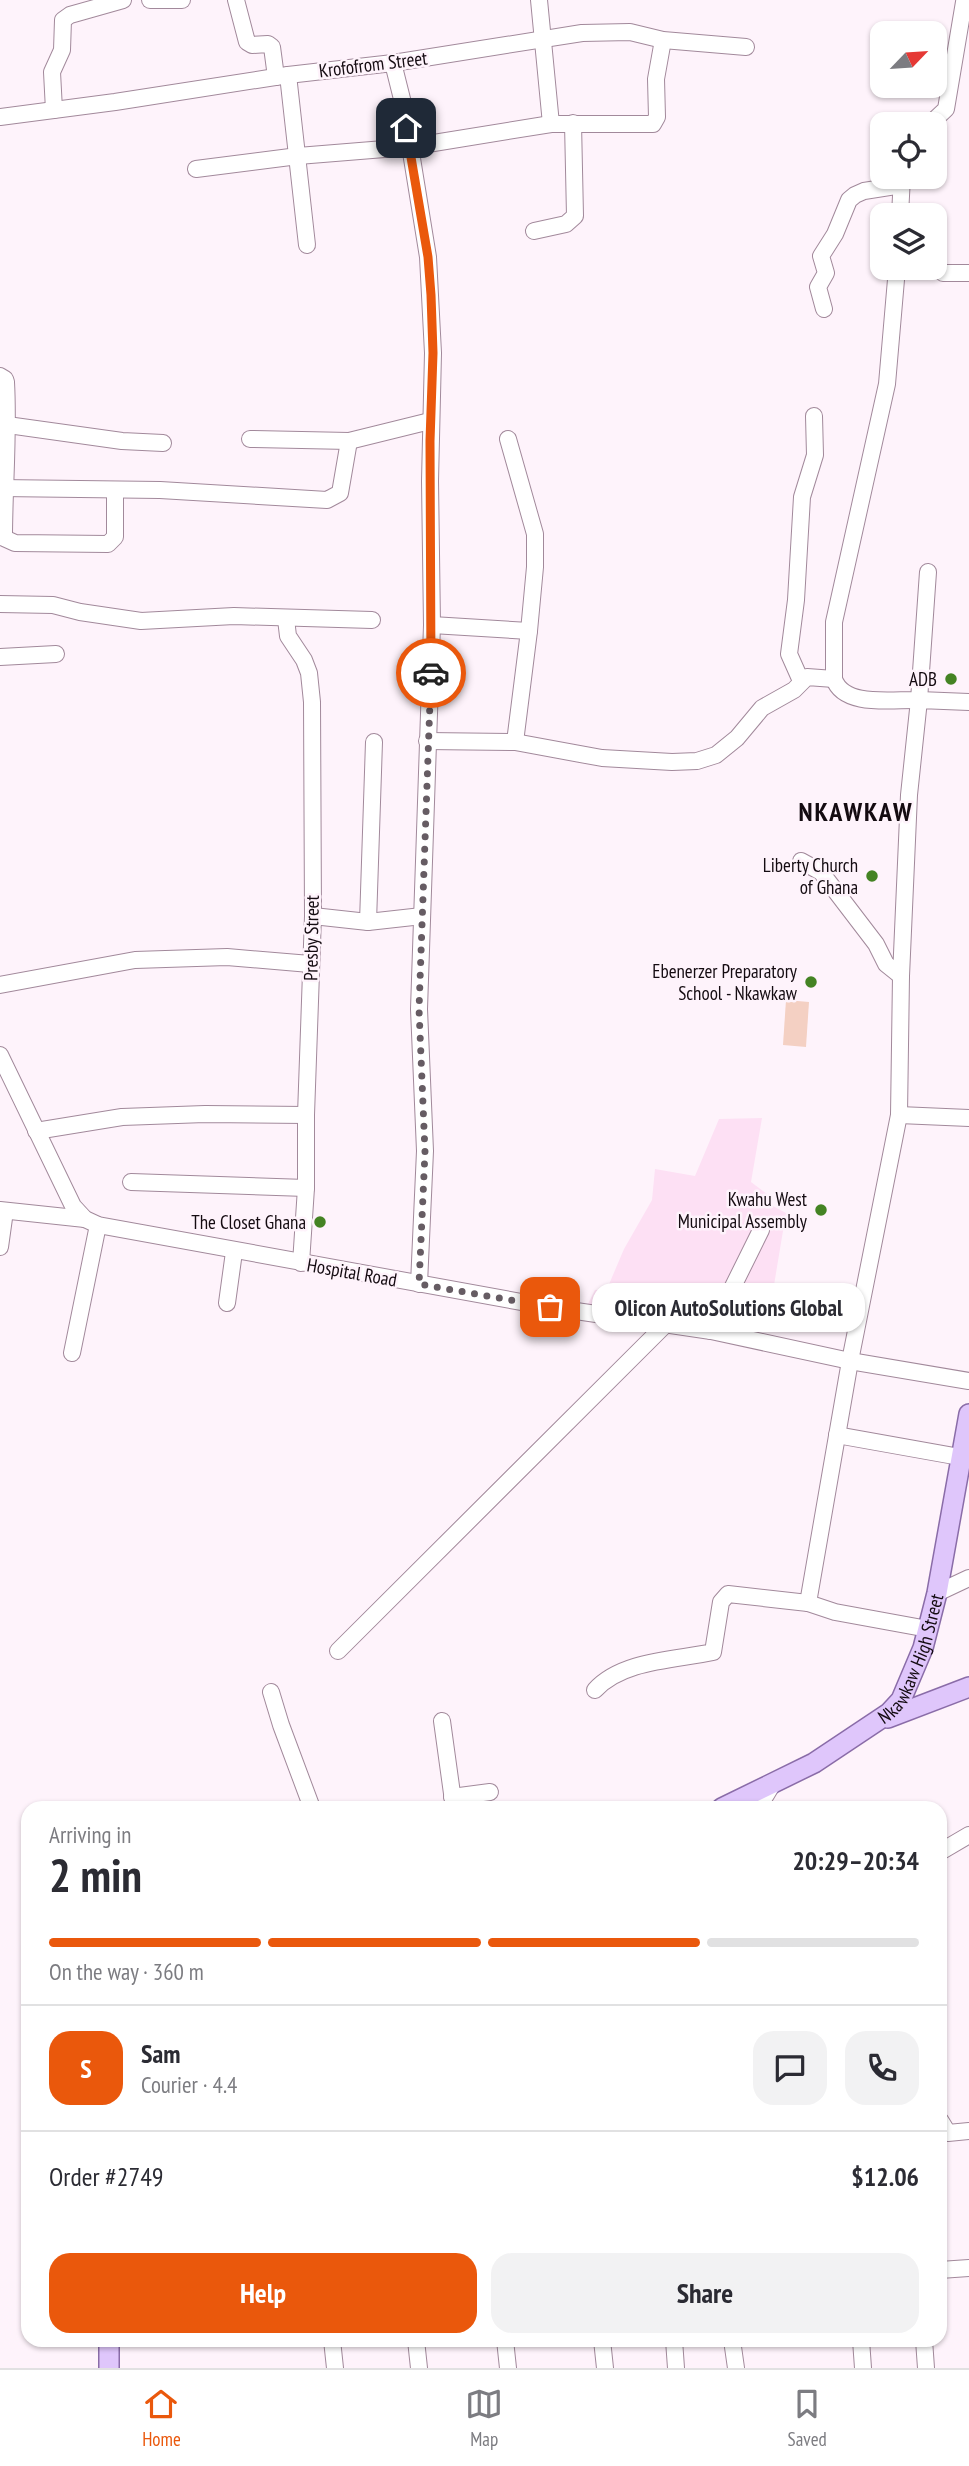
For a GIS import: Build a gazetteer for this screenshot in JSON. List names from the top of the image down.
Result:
{
  "streets": {
    "main road": ["Nkawkaw High Street"],
    "street": ["Krofofrom Street", "Presby Street", "Hospital Road"]
  },
  "crossings": [
    ["Presby Street", "Hospital Road"]
  ],
  "districts": ["NKAWKAW"],
  "places": [
    "ADB",
    "Liberty Church of Ghana",
    "Ebenerzer Preparatory School - Nkawkaw",
    "Kwahu West Municipal Assembly",
    "The Closet Ghana",
    "Olicon AutoSolutions Global"
  ],
  "north": "top right",
  "page": {
    "bubble": "Olicon AutoSolutions Global",
    "heading": ["2 min", "Arriving in", "20:29–20:34"],
    "panel": [
      "Sam",
      "Courier · 4.4",
      "Order #2749",
      "$12.06"
    ],
    "bar": "On the way · 360 m",
    "round": "S",
    "buttons": ["Help", "Share"],
    "tabs": ["Home", "Map", "Saved"]
  }
}
